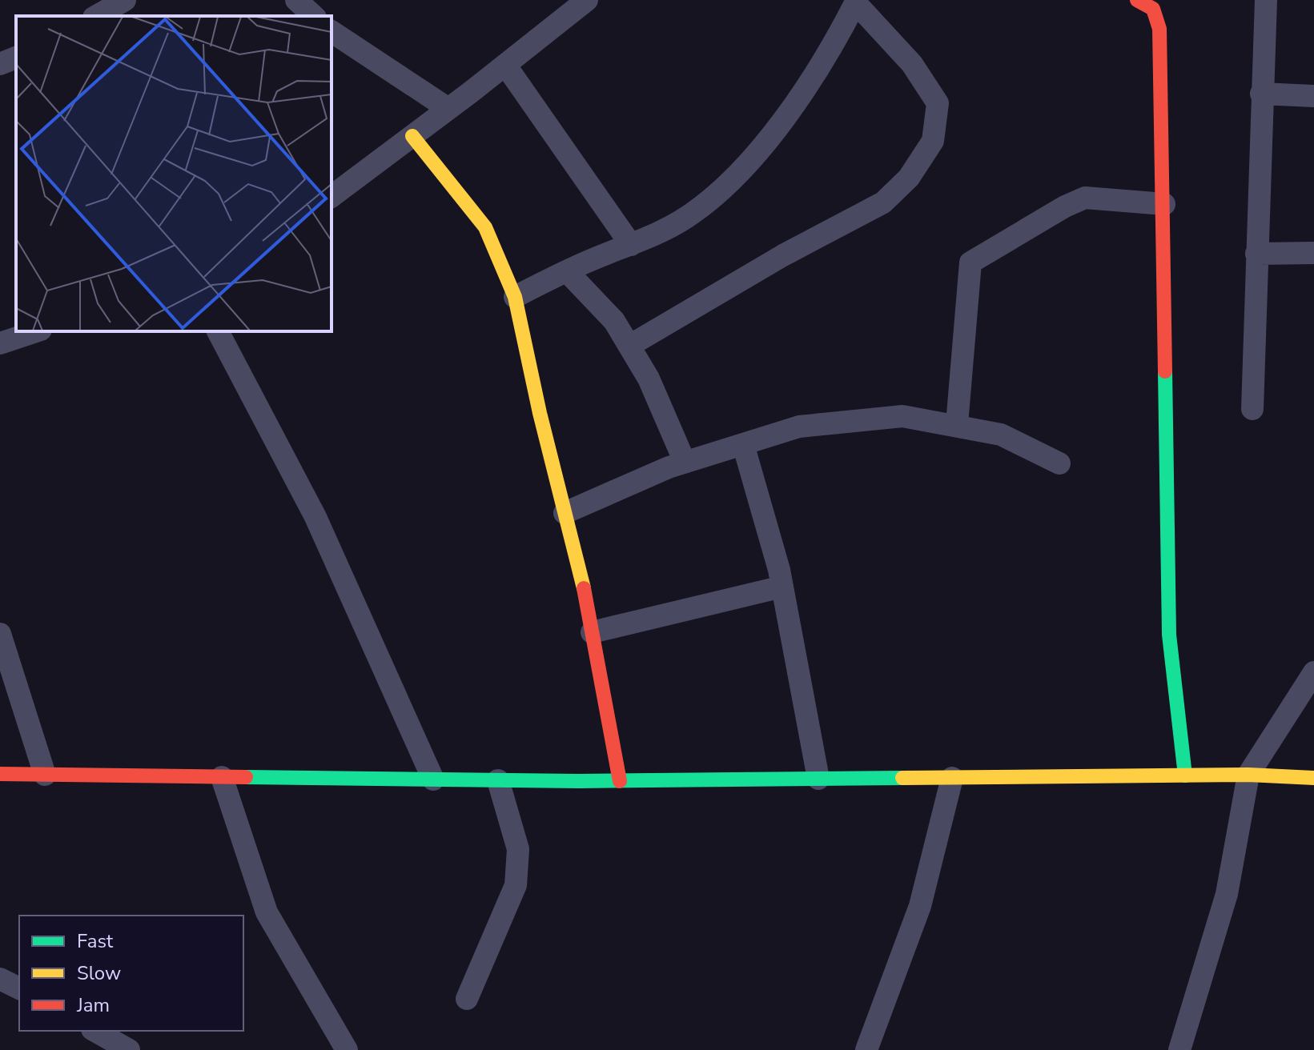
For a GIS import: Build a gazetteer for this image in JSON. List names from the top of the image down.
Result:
{
  "legend": ["Fast", "Slow", "Jam"]
}
